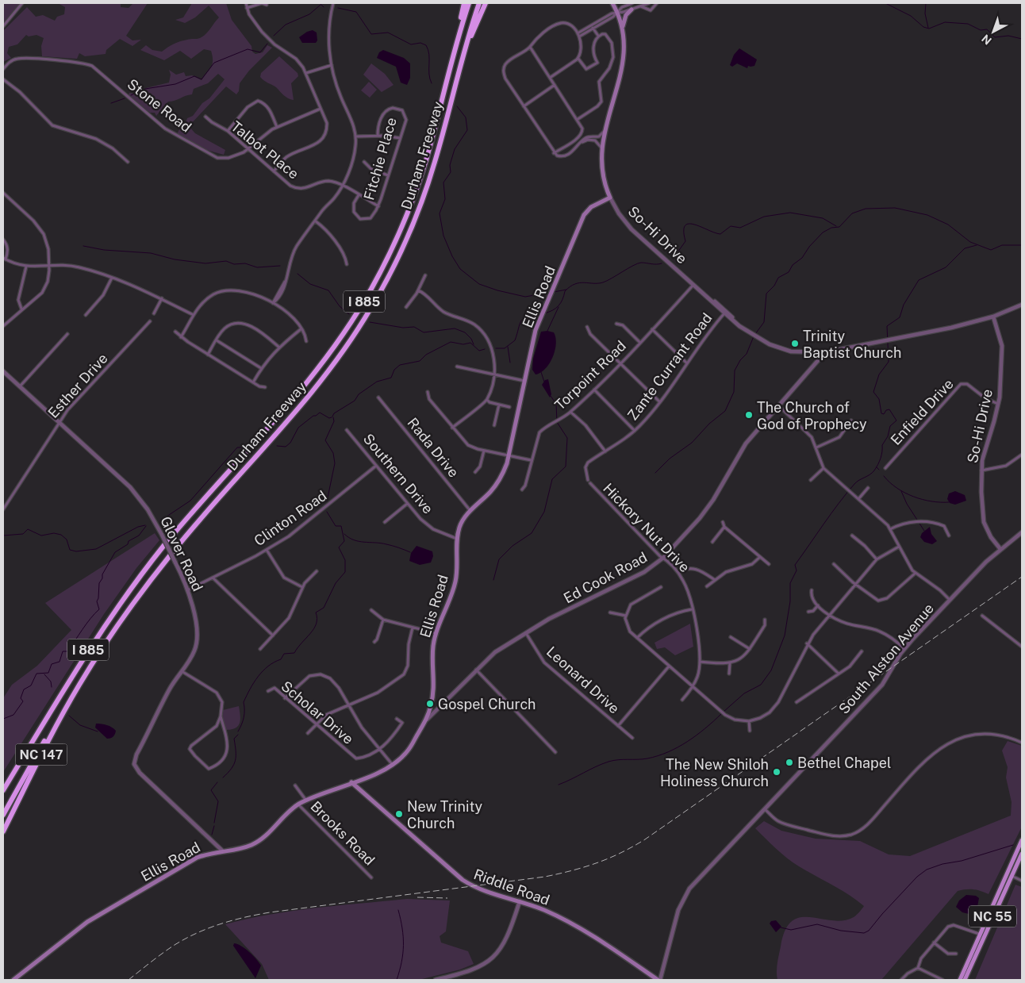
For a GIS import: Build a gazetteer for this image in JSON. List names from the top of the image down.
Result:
{
  "streets": {
    "highway": ["Durham Freeway", "I 885", "NC 147"],
    "main road": ["Ellis Road", "Riddle Road", "NC 55"],
    "street": [
      "Stone Road",
      "Talbot Place",
      "Fitchie Place",
      "So-Hi Drive",
      "Zante Currant Road",
      "Torpoint Road",
      "Esther Drive",
      "Enfield Drive",
      "Rada Drive",
      "Southern Drive",
      "Clinton Road",
      "Hickory Nut Drive",
      "Glover Road",
      "Ed Cook Road",
      "South Alston Avenue",
      "Leonard Drive",
      "Scholar Drive",
      "Brooks Road"
    ]
  },
  "crossings": [
    ["Stone Road", "Talbot Place"],
    ["Talbot Place", "Fitchie Place"],
    ["Durham Freeway", "I 885"],
    ["So-Hi Drive", "Ellis Road"],
    ["So-Hi Drive", "Zante Currant Road"],
    ["So-Hi Drive", "Torpoint Road"],
    ["So-Hi Drive", "Enfield Drive"],
    ["So-Hi Drive", "Ed Cook Road"],
    ["So-Hi Drive", "South Alston Avenue"],
    ["Ellis Road", "Rada Drive"],
    ["Ellis Road", "Southern Drive"],
    ["Ellis Road", "Glover Road"],
    ["Ellis Road", "Ed Cook Road"],
    ["Ellis Road", "Brooks Road"],
    ["Ellis Road", "Riddle Road"],
    ["Esther Drive", "Glover Road"],
    ["Southern Drive", "Clinton Road"],
    ["Clinton Road", "Glover Road"],
    ["Hickory Nut Drive", "Ed Cook Road"],
    ["Ed Cook Road", "Leonard Drive"],
    ["South Alston Avenue", "Riddle Road"]
  ],
  "places": [
    "Trinity Baptist Church",
    "The Church of God of Prophecy",
    "Gospel Church",
    "Bethel Chapel",
    "The New Shiloh Holiness Church",
    "New Trinity Church"
  ],
  "north": "bottom left"
}
